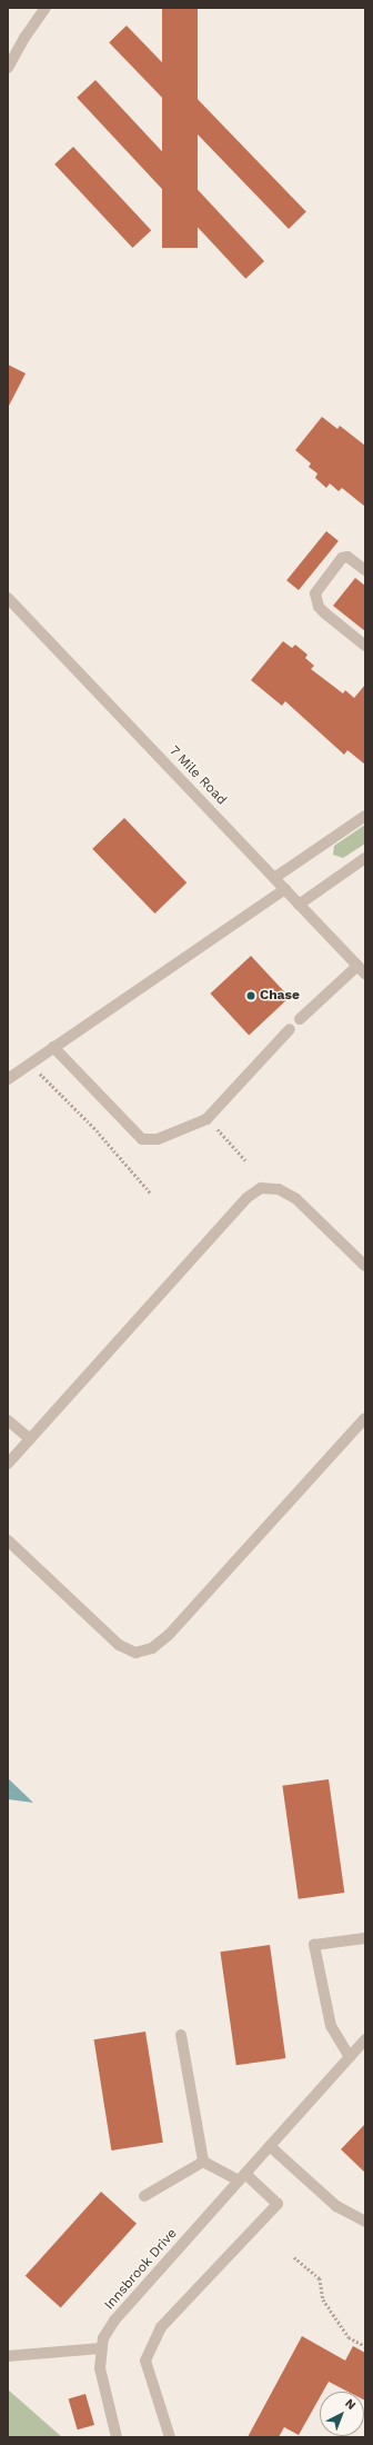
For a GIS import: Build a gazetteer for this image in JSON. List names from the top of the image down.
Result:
{
  "streets": {
    "street": ["7 Mile Road", "Innsbrook Drive"]
  },
  "places": ["Chase"],
  "north": "top right"
}
